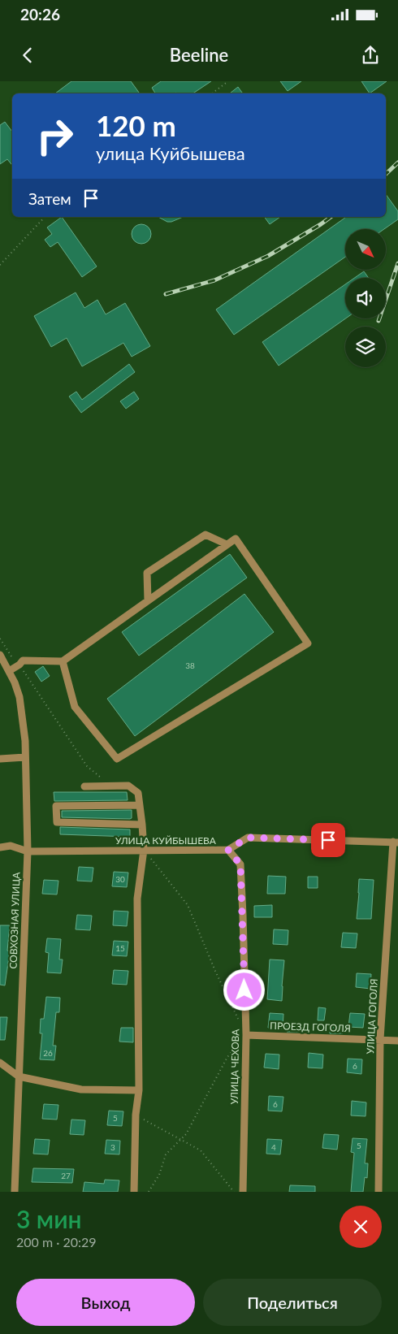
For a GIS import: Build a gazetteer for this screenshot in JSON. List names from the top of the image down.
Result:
{
  "streets": {
    "street": [
      "УЛИЦА КУЙБЫШЕВА",
      "СОВХОЗНАЯ УЛИЦА",
      "УЛИЦА ГОГОЛЯ",
      "ПРОЕЗД ГОГОЛЯ",
      "УЛИЦА ЧЕХОВА"
    ]
  },
  "crossings": [
    ["УЛИЦА КУЙБЫШЕВА", "СОВХОЗНАЯ УЛИЦА"],
    ["УЛИЦА КУЙБЫШЕВА", "УЛИЦА ГОГОЛЯ"],
    ["УЛИЦА КУЙБЫШЕВА", "УЛИЦА ЧЕХОВА"],
    ["УЛИЦА ГОГОЛЯ", "ПРОЕЗД ГОГОЛЯ"],
    ["ПРОЕЗД ГОГОЛЯ", "УЛИЦА ЧЕХОВА"]
  ],
  "house_numbers": [
    "38",
    "30",
    "15",
    "26",
    "6",
    "6",
    "5",
    "5",
    "3",
    "4",
    "27"
  ],
  "north": "bottom right",
  "page": {
    "status": "20:26",
    "header": "Beeline",
    "turn": ["120 m", "улица Куйбышева"],
    "then": "Затем",
    "heading": ["3 мин", "200 m · 20:29"],
    "buttons": ["Выход", "Поделиться"]
  }
}
